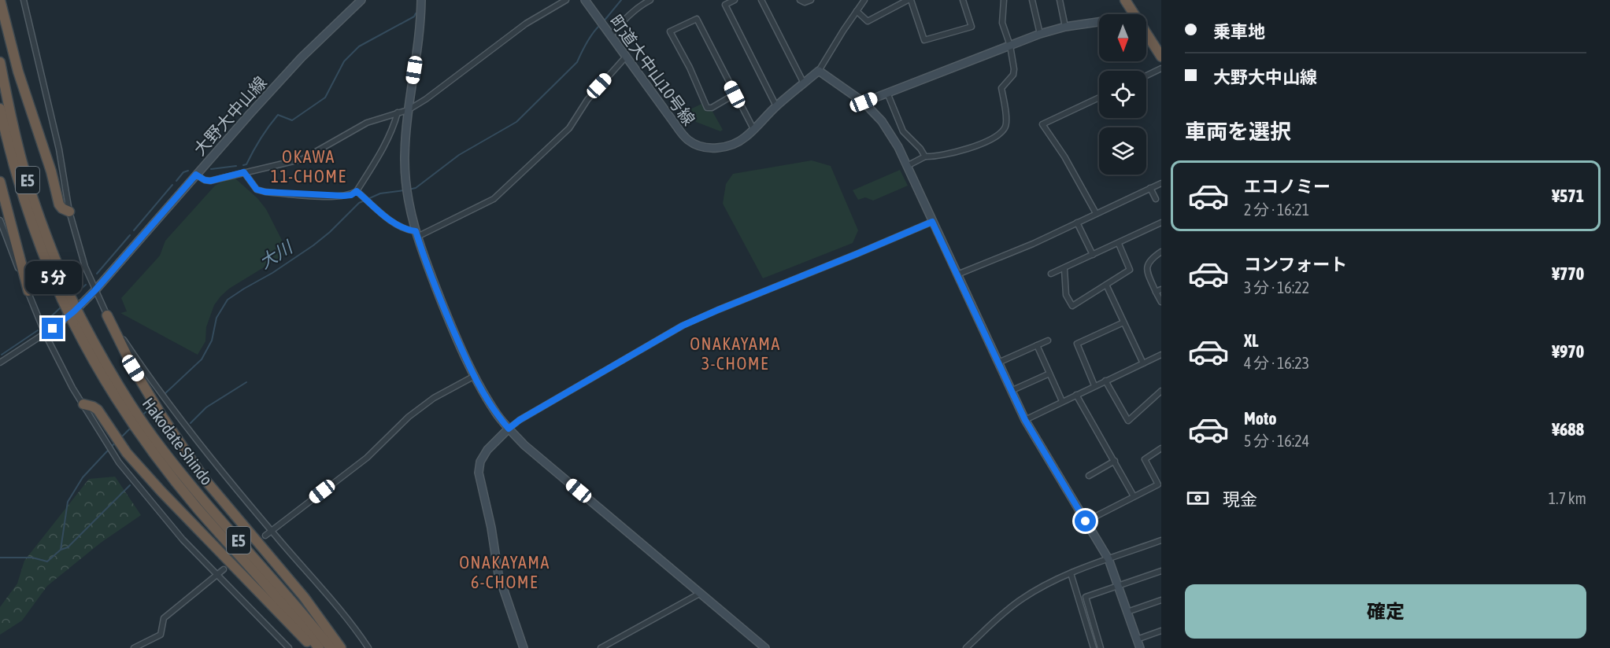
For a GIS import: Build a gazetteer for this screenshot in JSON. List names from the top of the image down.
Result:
{
  "streets": {
    "highway": ["E5", "Hakodate Shindo"],
    "street": ["町道大中山10号線", "大野大中山線"]
  },
  "districts": ["OKAWA 11-CHOME", "ONAKAYAMA 3-CHOME", "ONAKAYAMA 6-CHOME"],
  "water": ["大川"],
  "north": "bottom",
  "page": {
    "banner": ["乗車地", "大野大中山線"],
    "heading": "車両を選択",
    "list": [
      {
        "name": "エコノミー",
        "note": "2 分 · 16:21",
        "value": "¥571"
      },
      {
        "name": "コンフォート",
        "note": "3 分 · 16:22",
        "value": "¥770"
      },
      {
        "name": "XL",
        "note": "4 分 · 16:23",
        "value": "¥970"
      },
      {
        "name": "Moto",
        "note": "5 分 · 16:24",
        "value": "¥688"
      }
    ],
    "bubble": "5 分",
    "pay": ["現金", "1.7 km"],
    "buttons": "確定"
  }
}
